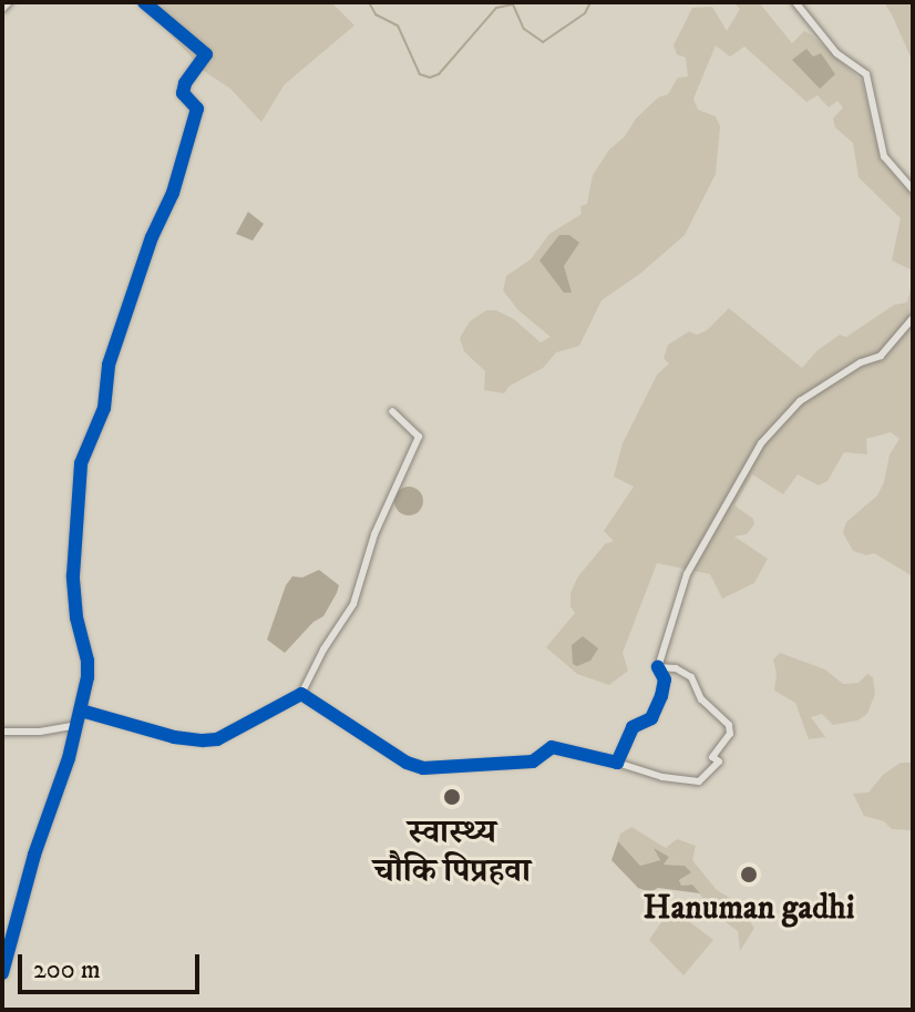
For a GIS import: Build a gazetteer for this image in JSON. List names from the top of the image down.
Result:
{
  "places": ["स्वास्थ्य चाैकि पिप्रहवा", "Hanuman gadhi"],
  "scale_bar": "200 m"
}
